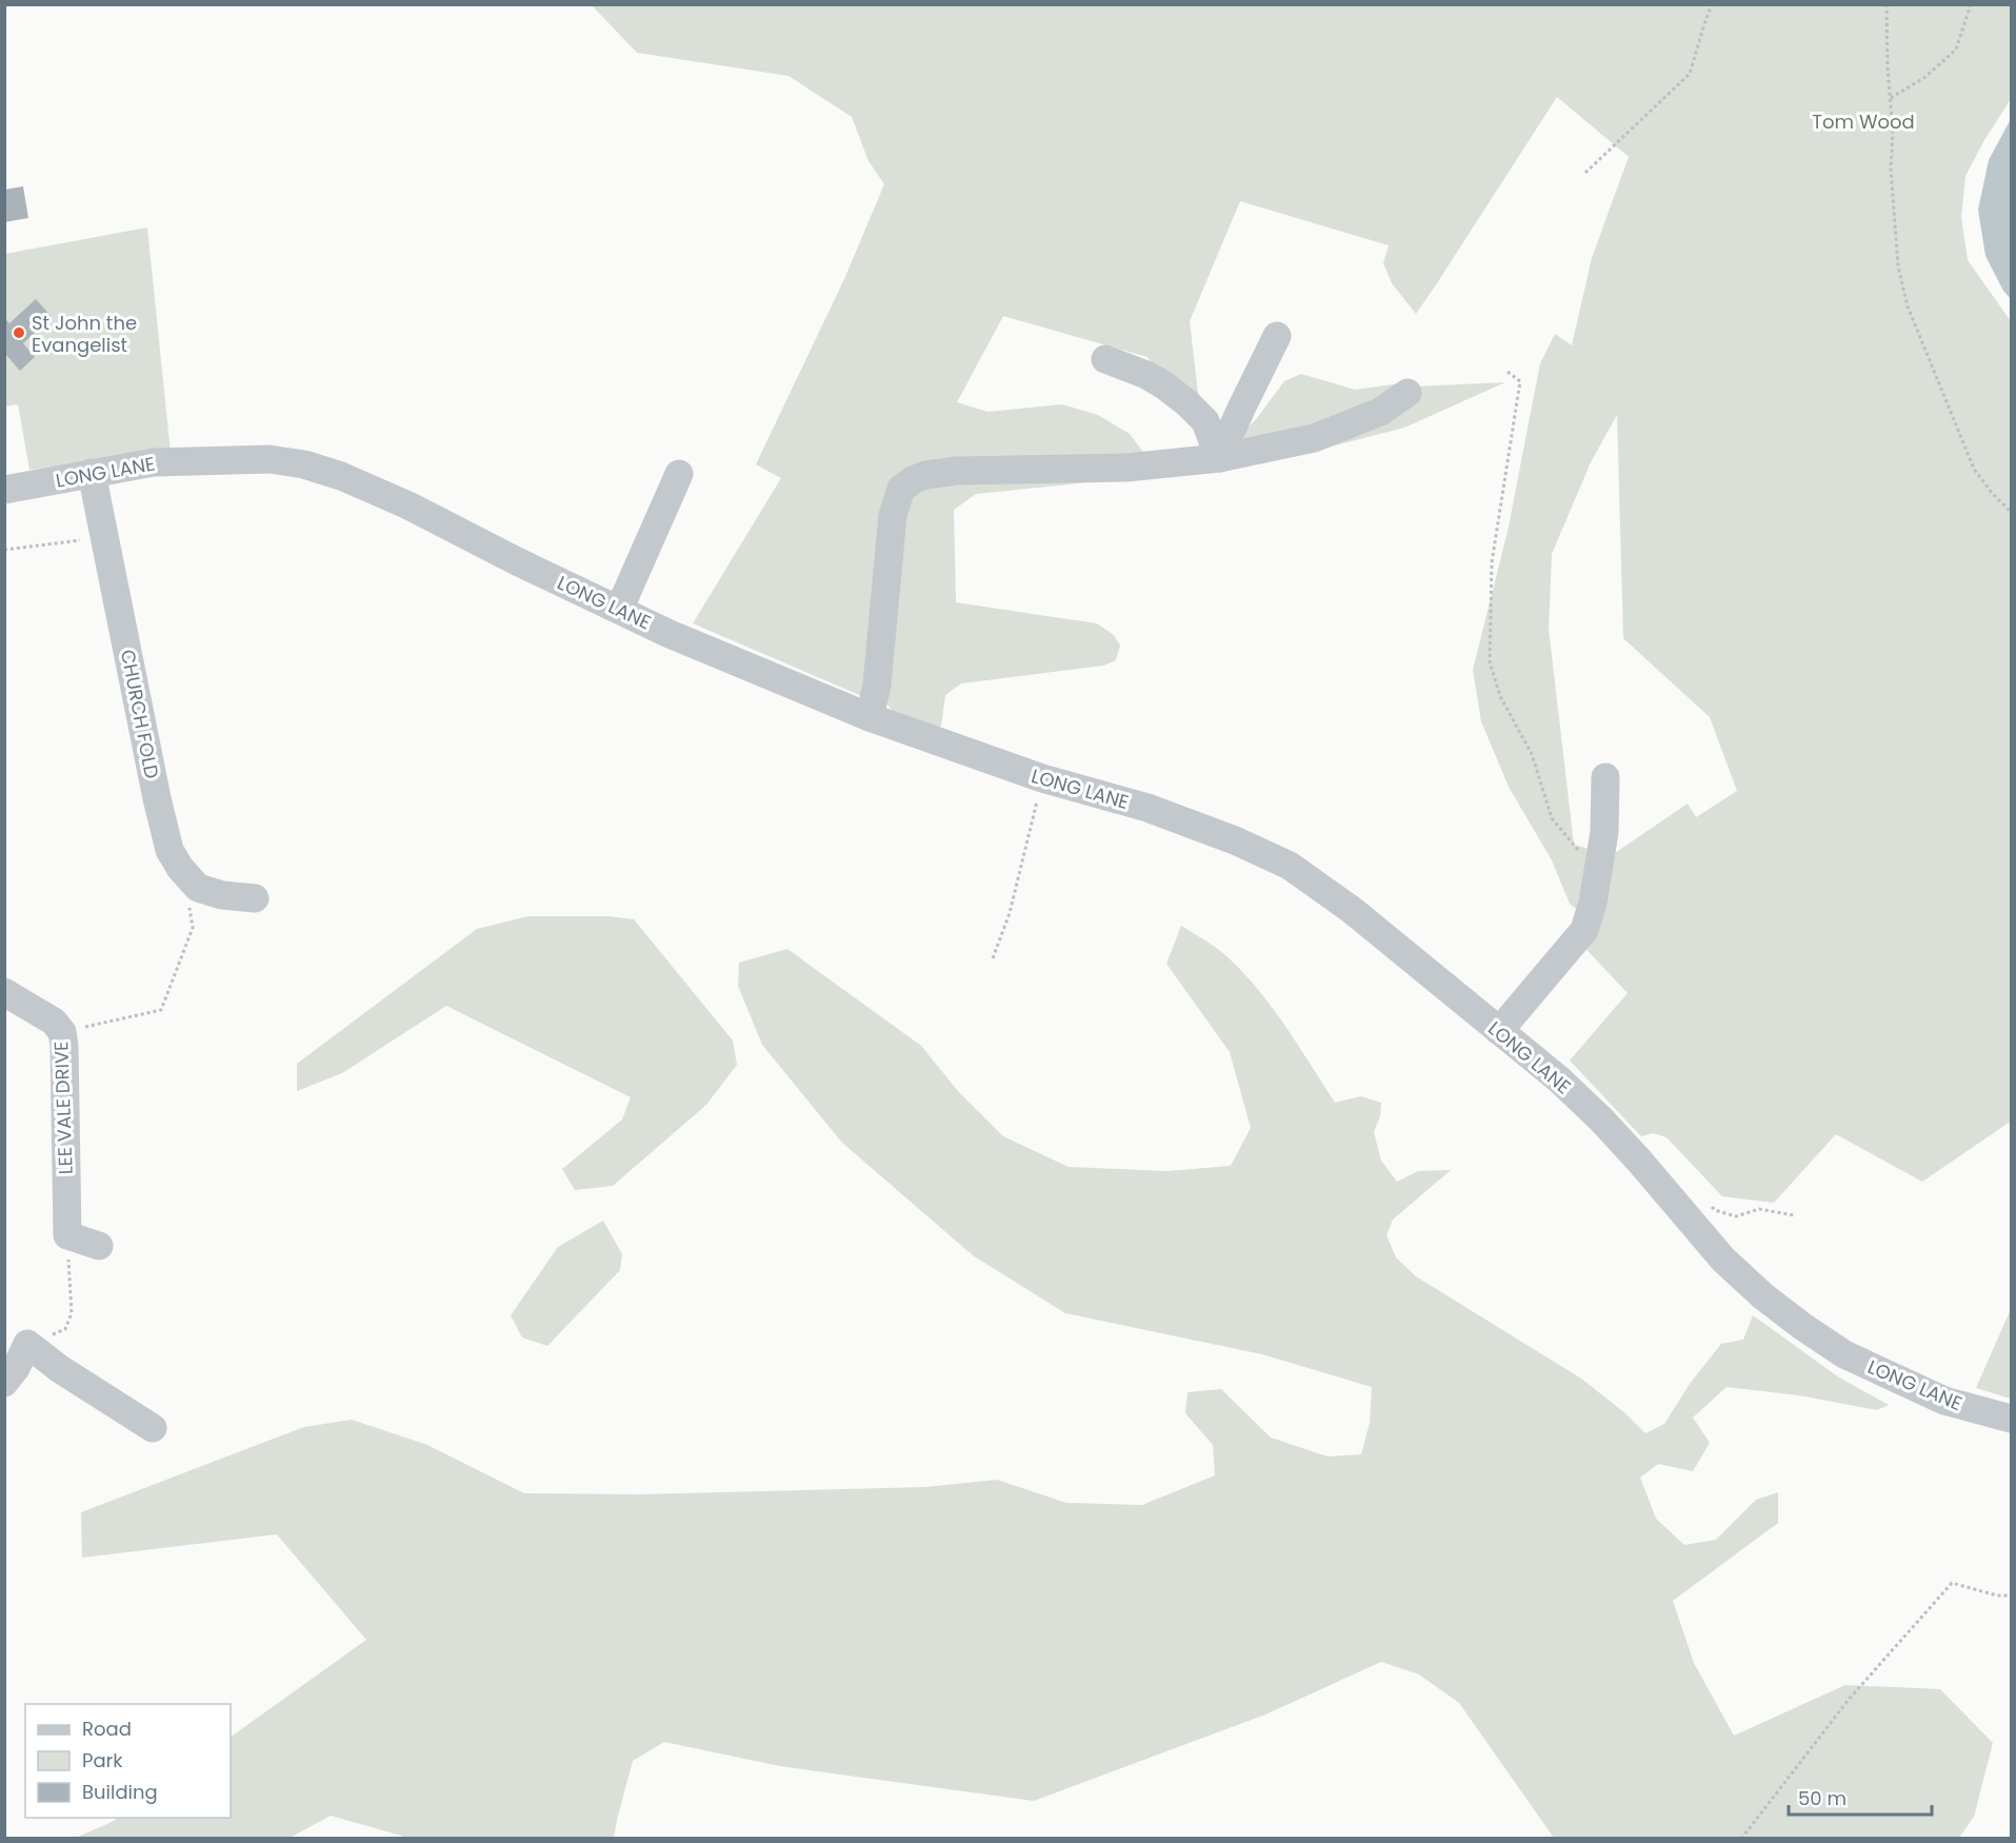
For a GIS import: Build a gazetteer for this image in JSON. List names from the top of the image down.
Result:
{
  "streets": {
    "street": ["LONG LANE", "CHURCH FOLD", "LEE VALE DRIVE"]
  },
  "crossings": [
    ["LONG LANE", "CHURCH FOLD"]
  ],
  "parks": ["Tom Wood"],
  "places": ["St John the Evangelist"],
  "legend": ["Road", "Park", "Building"],
  "scale_bar": "50 m"
}
